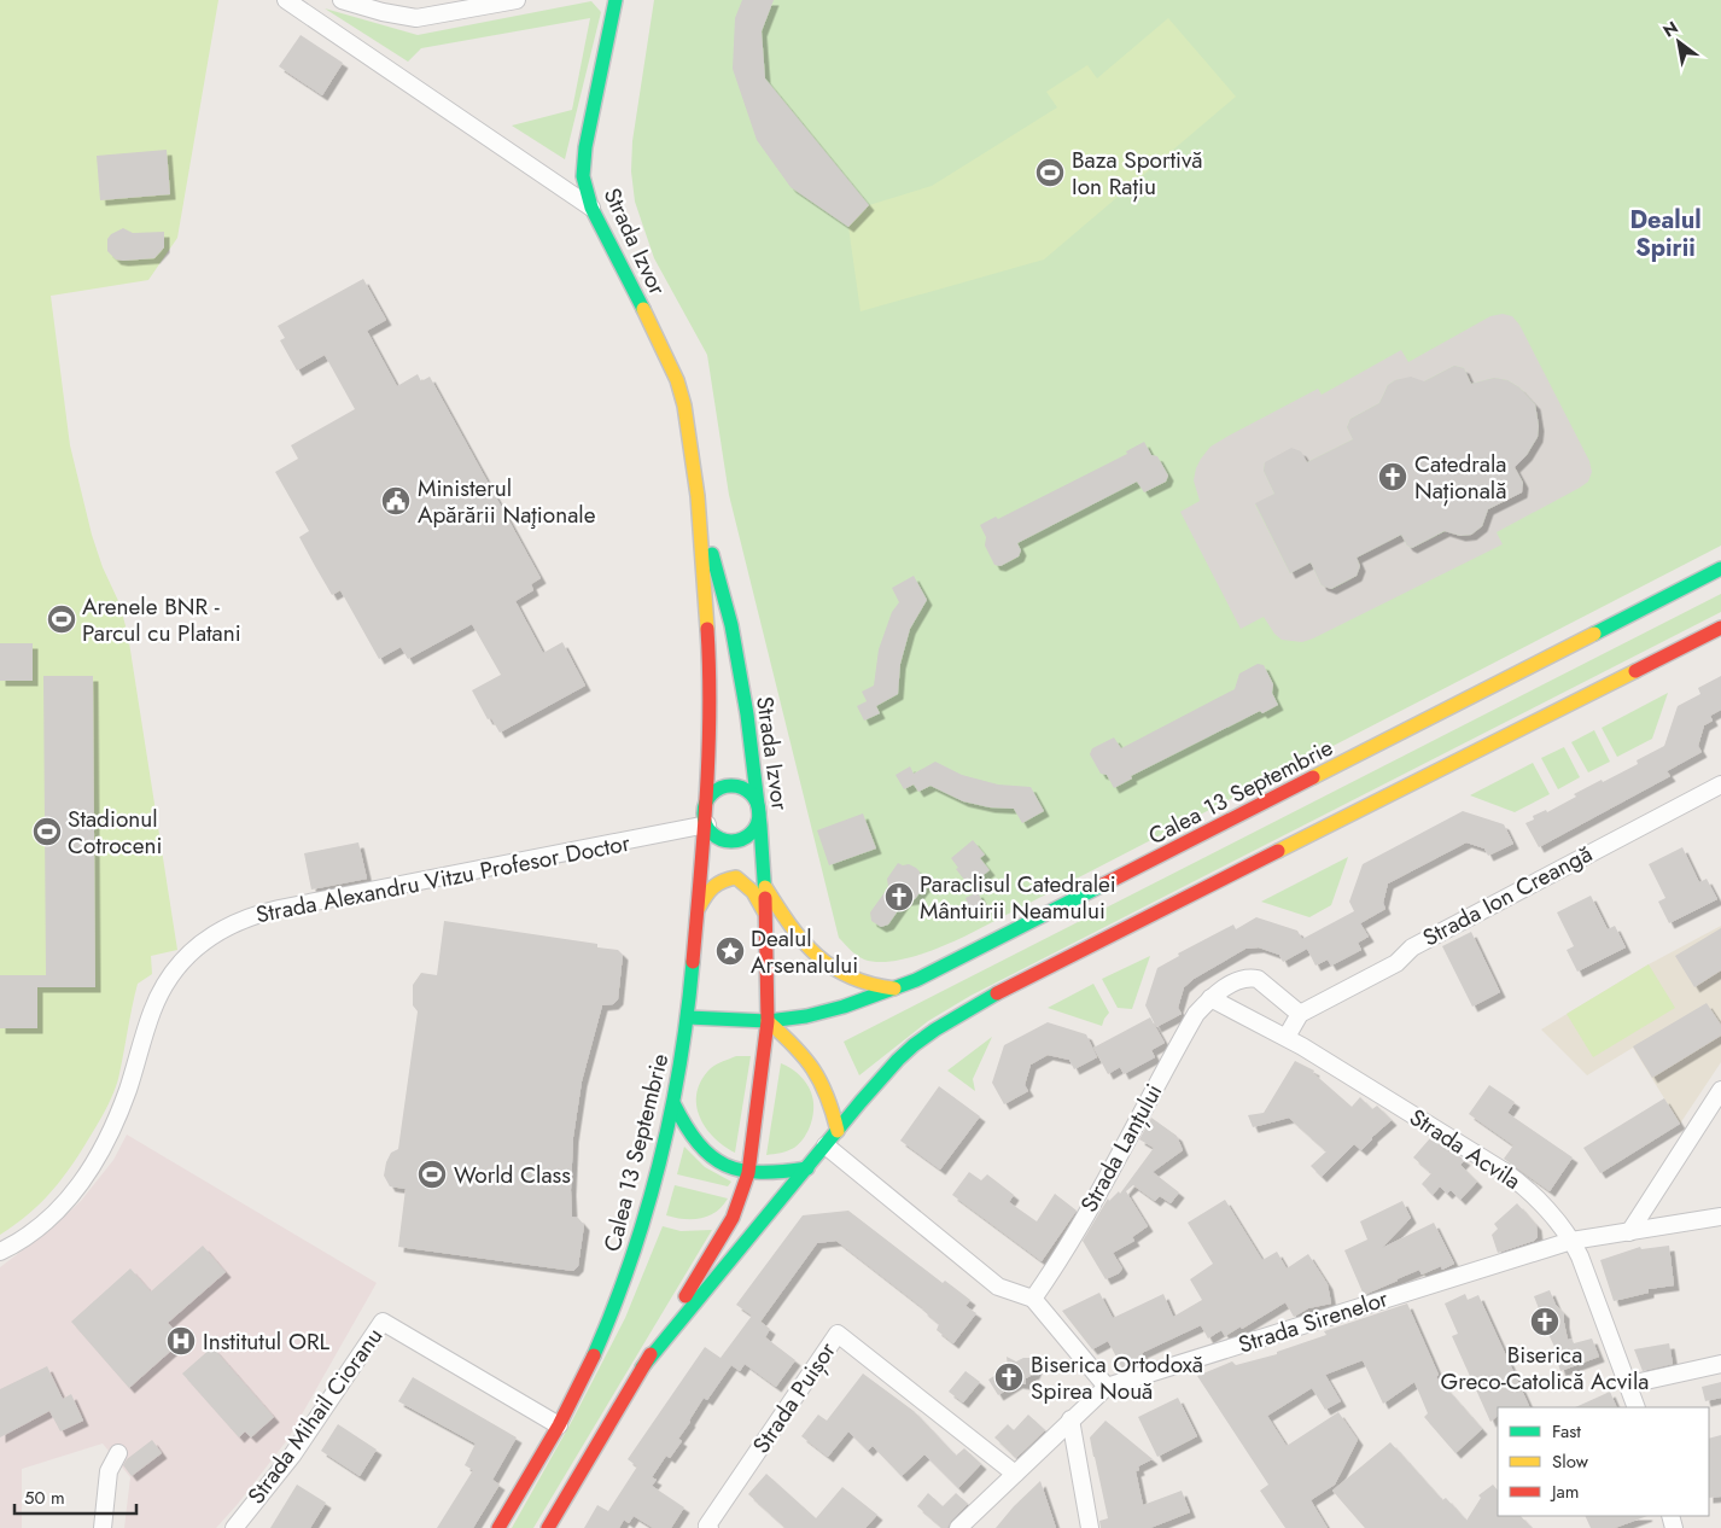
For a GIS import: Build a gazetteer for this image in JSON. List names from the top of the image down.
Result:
{
  "streets": {
    "main road": ["Strada Izvor", "Calea 13 Septembrie"],
    "street": [
      "Strada Alexandru Vitzu Profesor Doctor",
      "Strada Ion Creangă",
      "Strada Lanțului",
      "Strada Acvila",
      "Strada Sirenelor",
      "Strada Puișor",
      "Strada Mihail Cioranu"
    ]
  },
  "crossings": [
    ["Strada Izvor", "Calea 13 Septembrie"],
    ["Strada Izvor", "Strada Alexandru Vitzu Profesor Doctor"],
    ["Calea 13 Septembrie", "Strada Mihail Cioranu"],
    ["Strada Lanțului", "Strada Acvila"],
    ["Strada Acvila", "Strada Sirenelor"],
    ["Strada Sirenelor", "Strada Puișor"]
  ],
  "districts": ["Dealul Spirii"],
  "places": {
    "sports": [
      "Baza Sportivă Ion Rațiu",
      "Arenele BNR - Parcul cu Platani",
      "Stadionul Cotroceni",
      "World Class"
    ],
    "church": [
      "Catedrala Națională",
      "Paraclisul Catedralei Mântuirii Neamului",
      "Biserica Greco-Catolică Acvila",
      "Biserica Ortodoxă Spirea Nouă"
    ],
    "public building": ["Ministerul Apărării Naţionale"],
    "place": ["Dealul Arsenalului"],
    "hospital": ["Institutul ORL"]
  },
  "legend": ["Fast", "Slow", "Jam"],
  "scale_bar": "50 m",
  "north": "top left"
}
